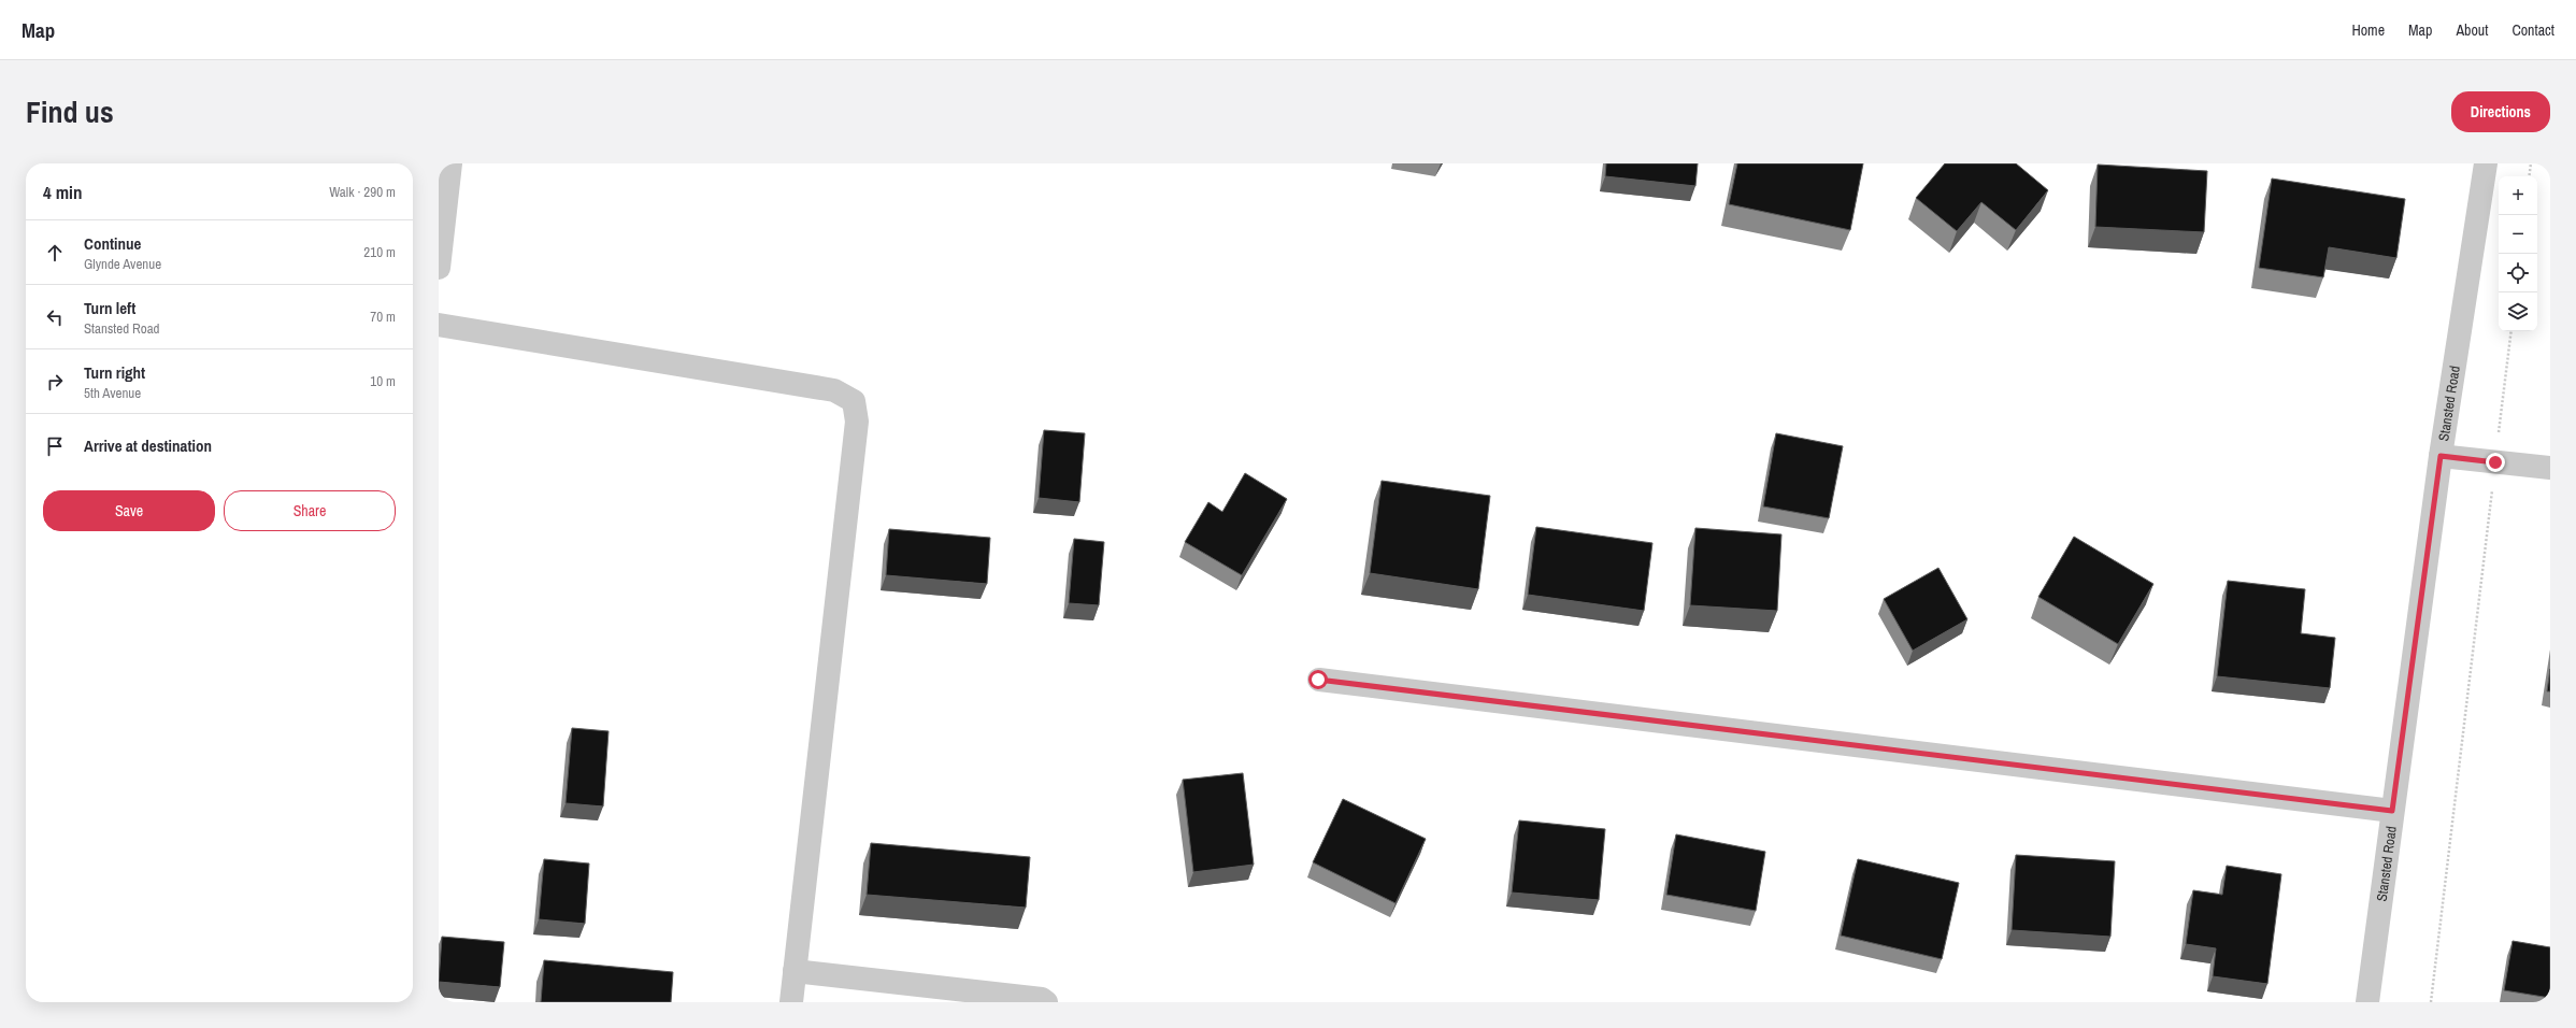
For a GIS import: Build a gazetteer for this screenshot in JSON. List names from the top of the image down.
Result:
{
  "streets": {
    "street": ["Stansted Road"]
  },
  "page": {
    "header": "Map",
    "nav": [
      "Home",
      "Map",
      "About",
      "Contact"
    ],
    "title": "Find us",
    "buttons": [
      "Directions",
      ["Save", "Share"]
    ],
    "heading": ["4 min", "Walk · 290 m"],
    "map_buttons": ["+", "−"],
    "list": [
      ["Continue", "Glynde Avenue", "210 m"],
      ["Turn left", "Stansted Road", "70 m"],
      ["Turn right", "5th Avenue", "10 m"],
      "Arrive at destination"
    ]
  }
}
